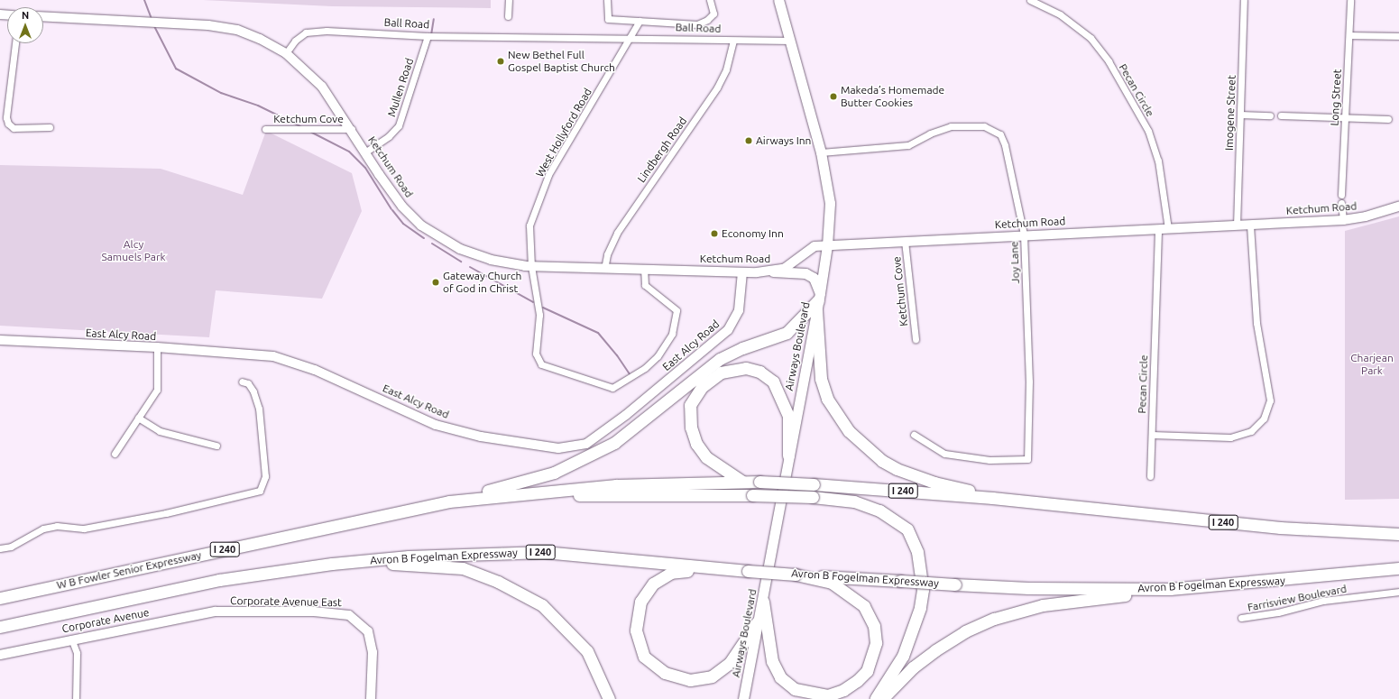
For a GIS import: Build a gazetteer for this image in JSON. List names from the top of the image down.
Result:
{
  "streets": {
    "highway": ["I 240", "Avron B Fogelman Expressway", "W B Fowler Senior Expressway"],
    "main road": [
      "Ketchum Road",
      "East Alcy Road",
      "Airways Boulevard",
      "Corporate Avenue East",
      "Corporate Avenue"
    ],
    "street": [
      "Ball Road",
      "Mullen Road",
      "Pecan Circle",
      "Long Street",
      "Imogene Street",
      "Ketchum Cove",
      "West Hollyford Road",
      "Lindbergh Road",
      "Joy Lane",
      "Farrisview Boulevard"
    ]
  },
  "crossings": [
    ["Ball Road", "Mullen Road"],
    ["Ball Road", "West Hollyford Road"],
    ["Ball Road", "Lindbergh Road"],
    ["Ball Road", "Ketchum Road"],
    ["Ball Road", "Airways Boulevard"],
    ["Mullen Road", "Ketchum Road"],
    ["Pecan Circle", "Ketchum Road"],
    ["Imogene Street", "Ketchum Road"],
    ["Ketchum Cove", "Ketchum Road"],
    ["West Hollyford Road", "Ketchum Road"],
    ["Lindbergh Road", "Ketchum Road"],
    ["Ketchum Road", "Joy Lane"],
    ["Ketchum Road", "East Alcy Road"],
    ["Ketchum Road", "Airways Boulevard"],
    ["Joy Lane", "Airways Boulevard"],
    ["I 240", "Avron B Fogelman Expressway"],
    ["I 240", "W B Fowler Senior Expressway"],
    ["Corporate Avenue East", "Corporate Avenue"]
  ],
  "parks": ["Alcy Samuels Park", "Charjean Park"],
  "places": [
    "New Bethel Full Gospel Baptist Church",
    "Makeda’s Homemade Butter Cookies",
    "Airways Inn",
    "Economy Inn",
    "Gateway Church of God in Christ"
  ],
  "north": "top"
}
